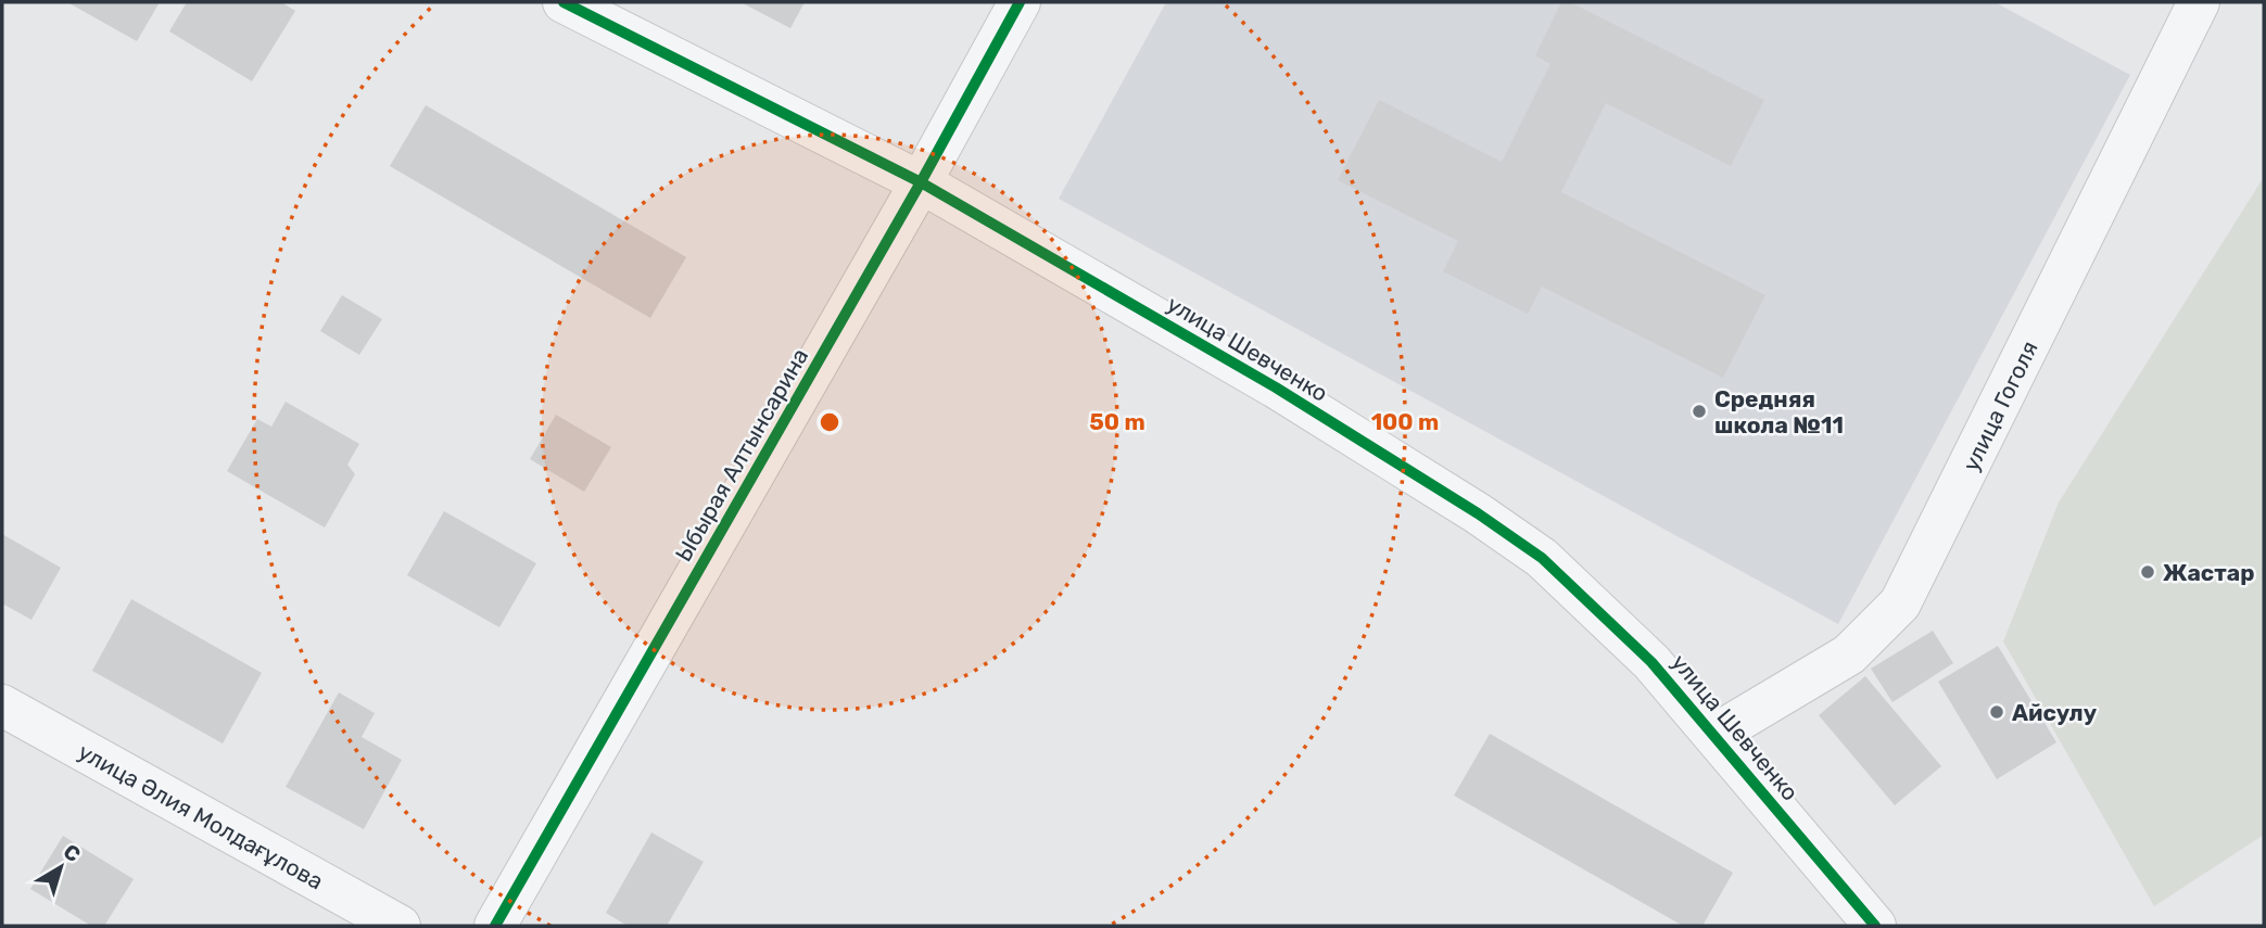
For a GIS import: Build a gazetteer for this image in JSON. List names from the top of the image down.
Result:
{
  "streets": {
    "street": [
      "улица Шевченко",
      "улица Гоголя",
      "Ыбырая Алтынсарина",
      "улица Әлия Молдағұлова"
    ]
  },
  "crossings": [
    ["улица Шевченко", "улица Гоголя"],
    ["улица Шевченко", "Ыбырая Алтынсарина"]
  ],
  "places": ["Средняя школа №11", "Жастар", "Айсулу"],
  "north": "top right",
  "rings": ["50 m", "100 m"]
}
